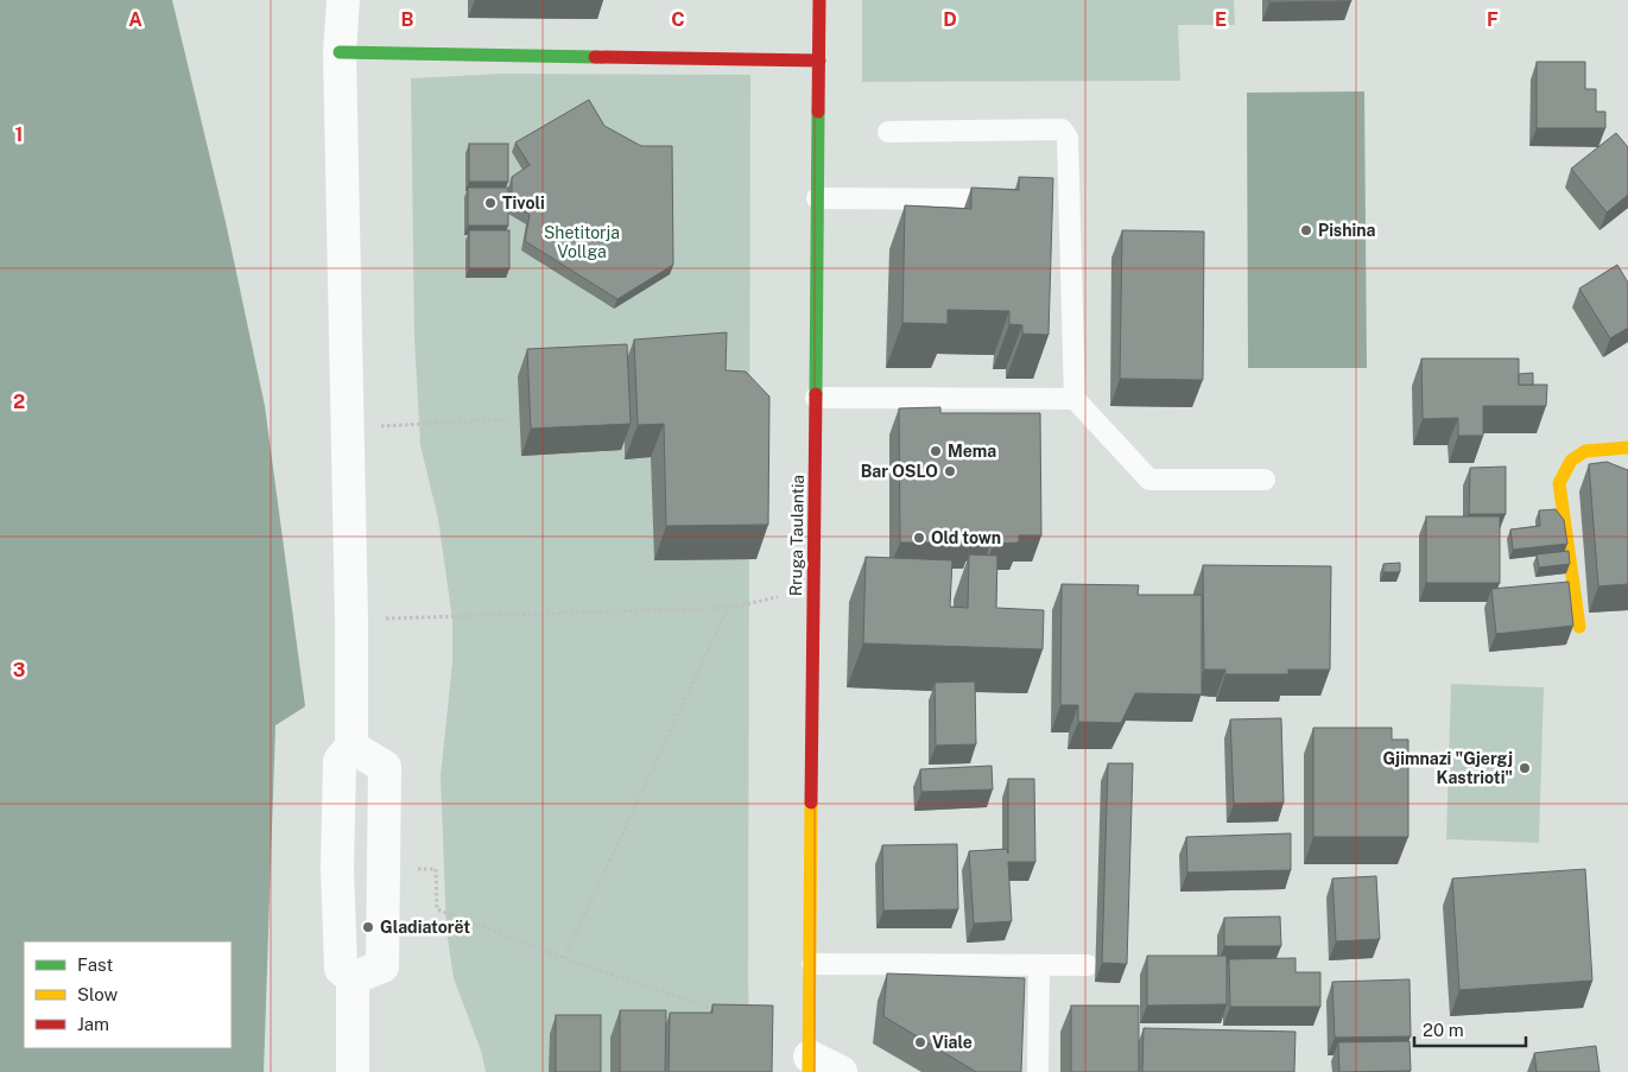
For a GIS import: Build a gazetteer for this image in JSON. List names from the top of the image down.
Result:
{
  "streets": {
    "main road": ["Rruga Taulantia"]
  },
  "parks": ["Shetitorja Vollga"],
  "places": [
    "Tivoli",
    "Pishina",
    "Mema",
    "Bar OSLO",
    "Old town",
    "Gjimnazi \"Gjergj Kastrioti\"",
    "Gladiatorët",
    "Viale"
  ],
  "legend": ["Fast", "Slow", "Jam"],
  "scale_bar": "20 m",
  "grid": {
    "columns": [
      "A",
      "B",
      "C",
      "D",
      "E",
      "F"
    ],
    "rows": ["1", "2", "3"]
  }
}
